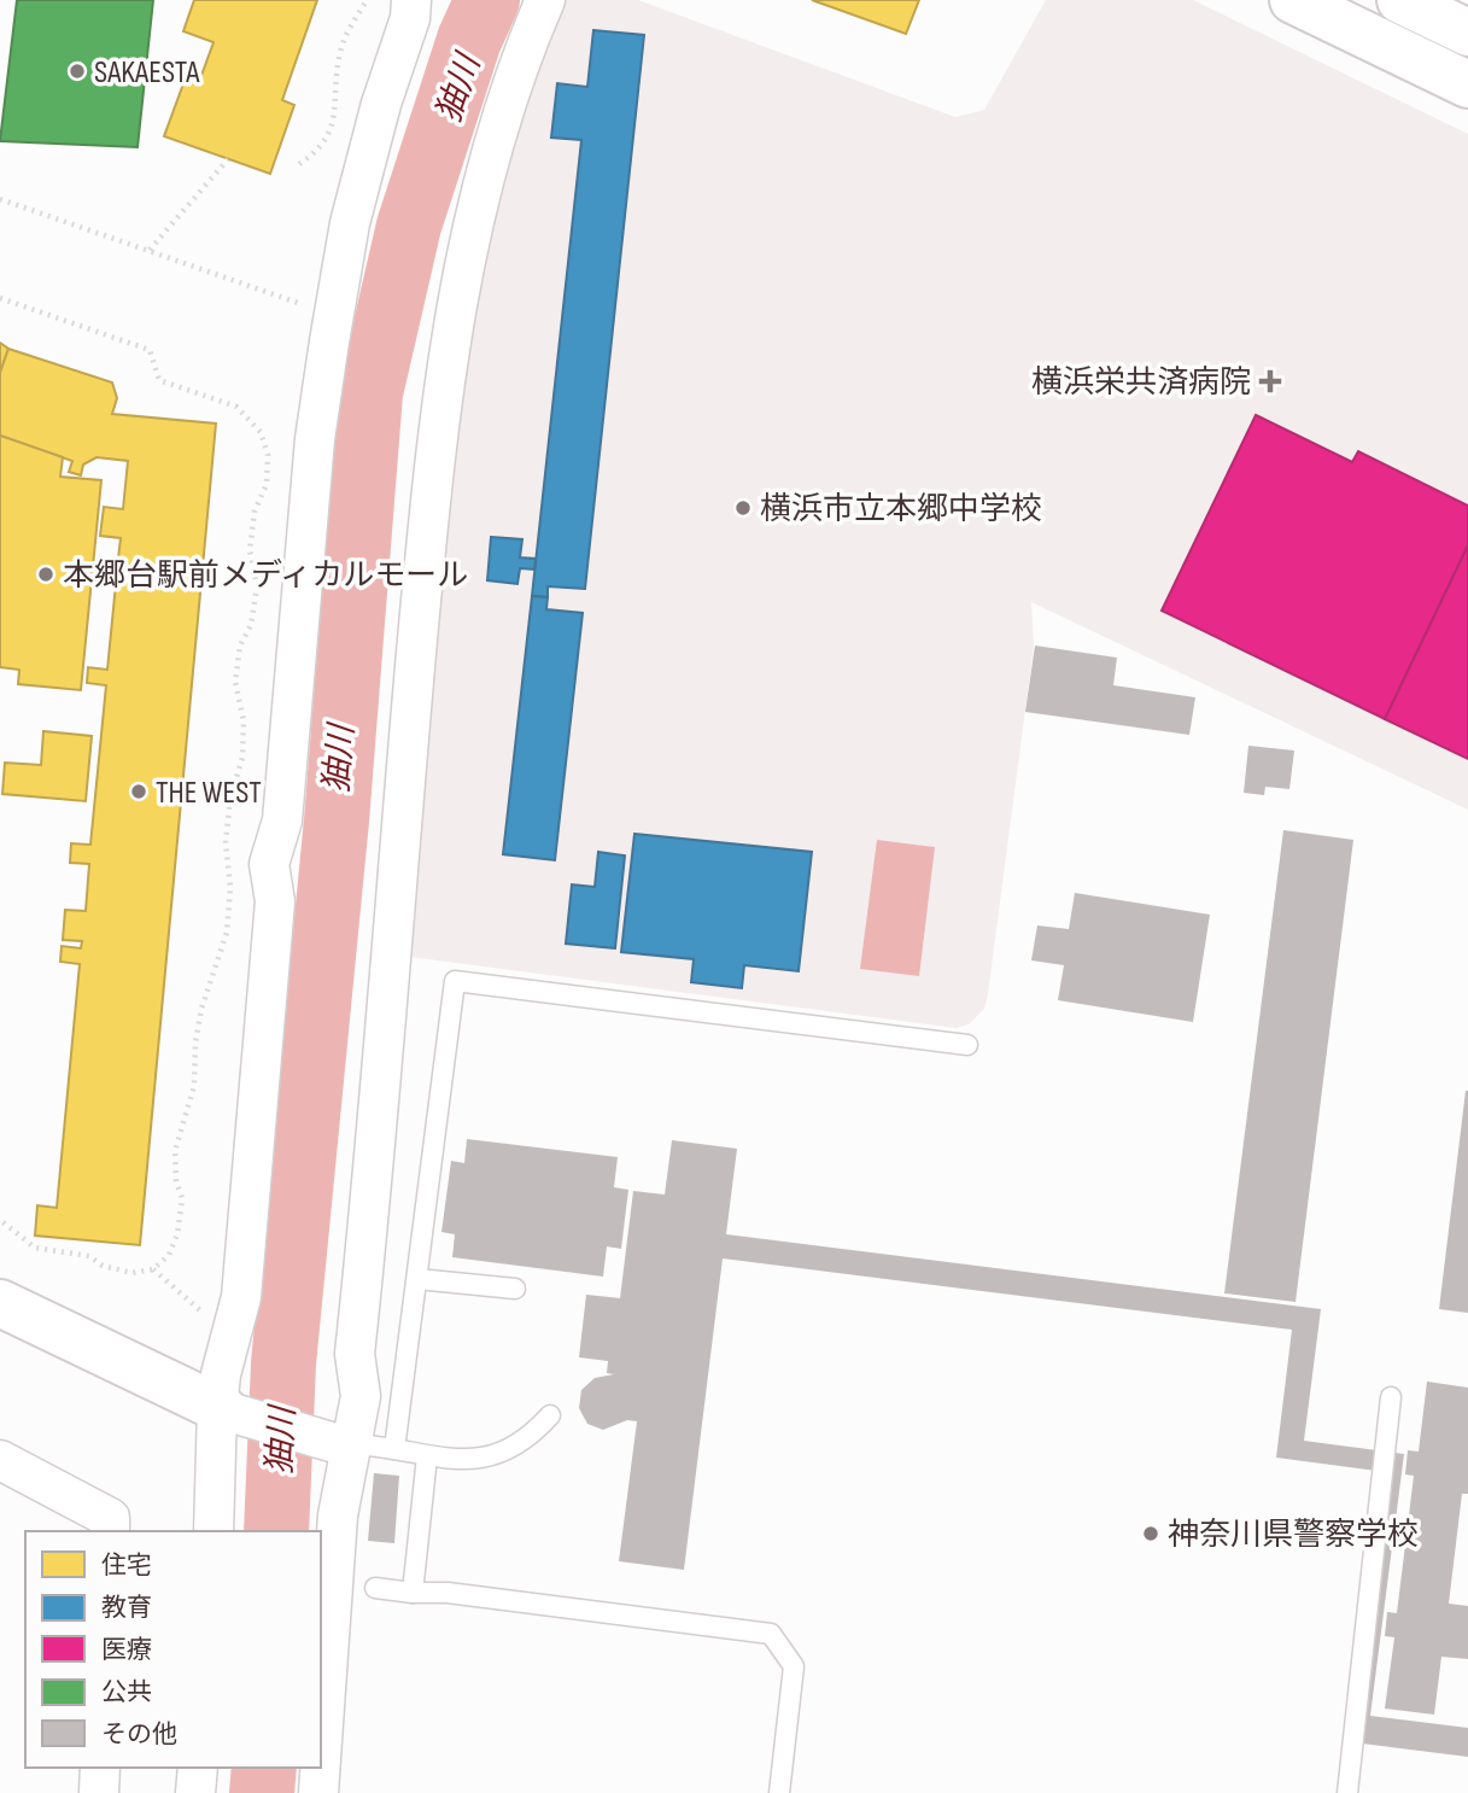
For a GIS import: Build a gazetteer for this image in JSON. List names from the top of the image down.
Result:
{
  "water": ["㹨川"],
  "places": {
    "other": [
      "SAKAESTA",
      "横浜市立本郷中学校",
      "本郷台駅前メディカルモール",
      "THE WEST",
      "神奈川県警察学校"
    ],
    "health": ["横浜栄共済病院"]
  },
  "legend": [
    "住宅",
    "教育",
    "医療",
    "公共",
    "その他"
  ]
}
